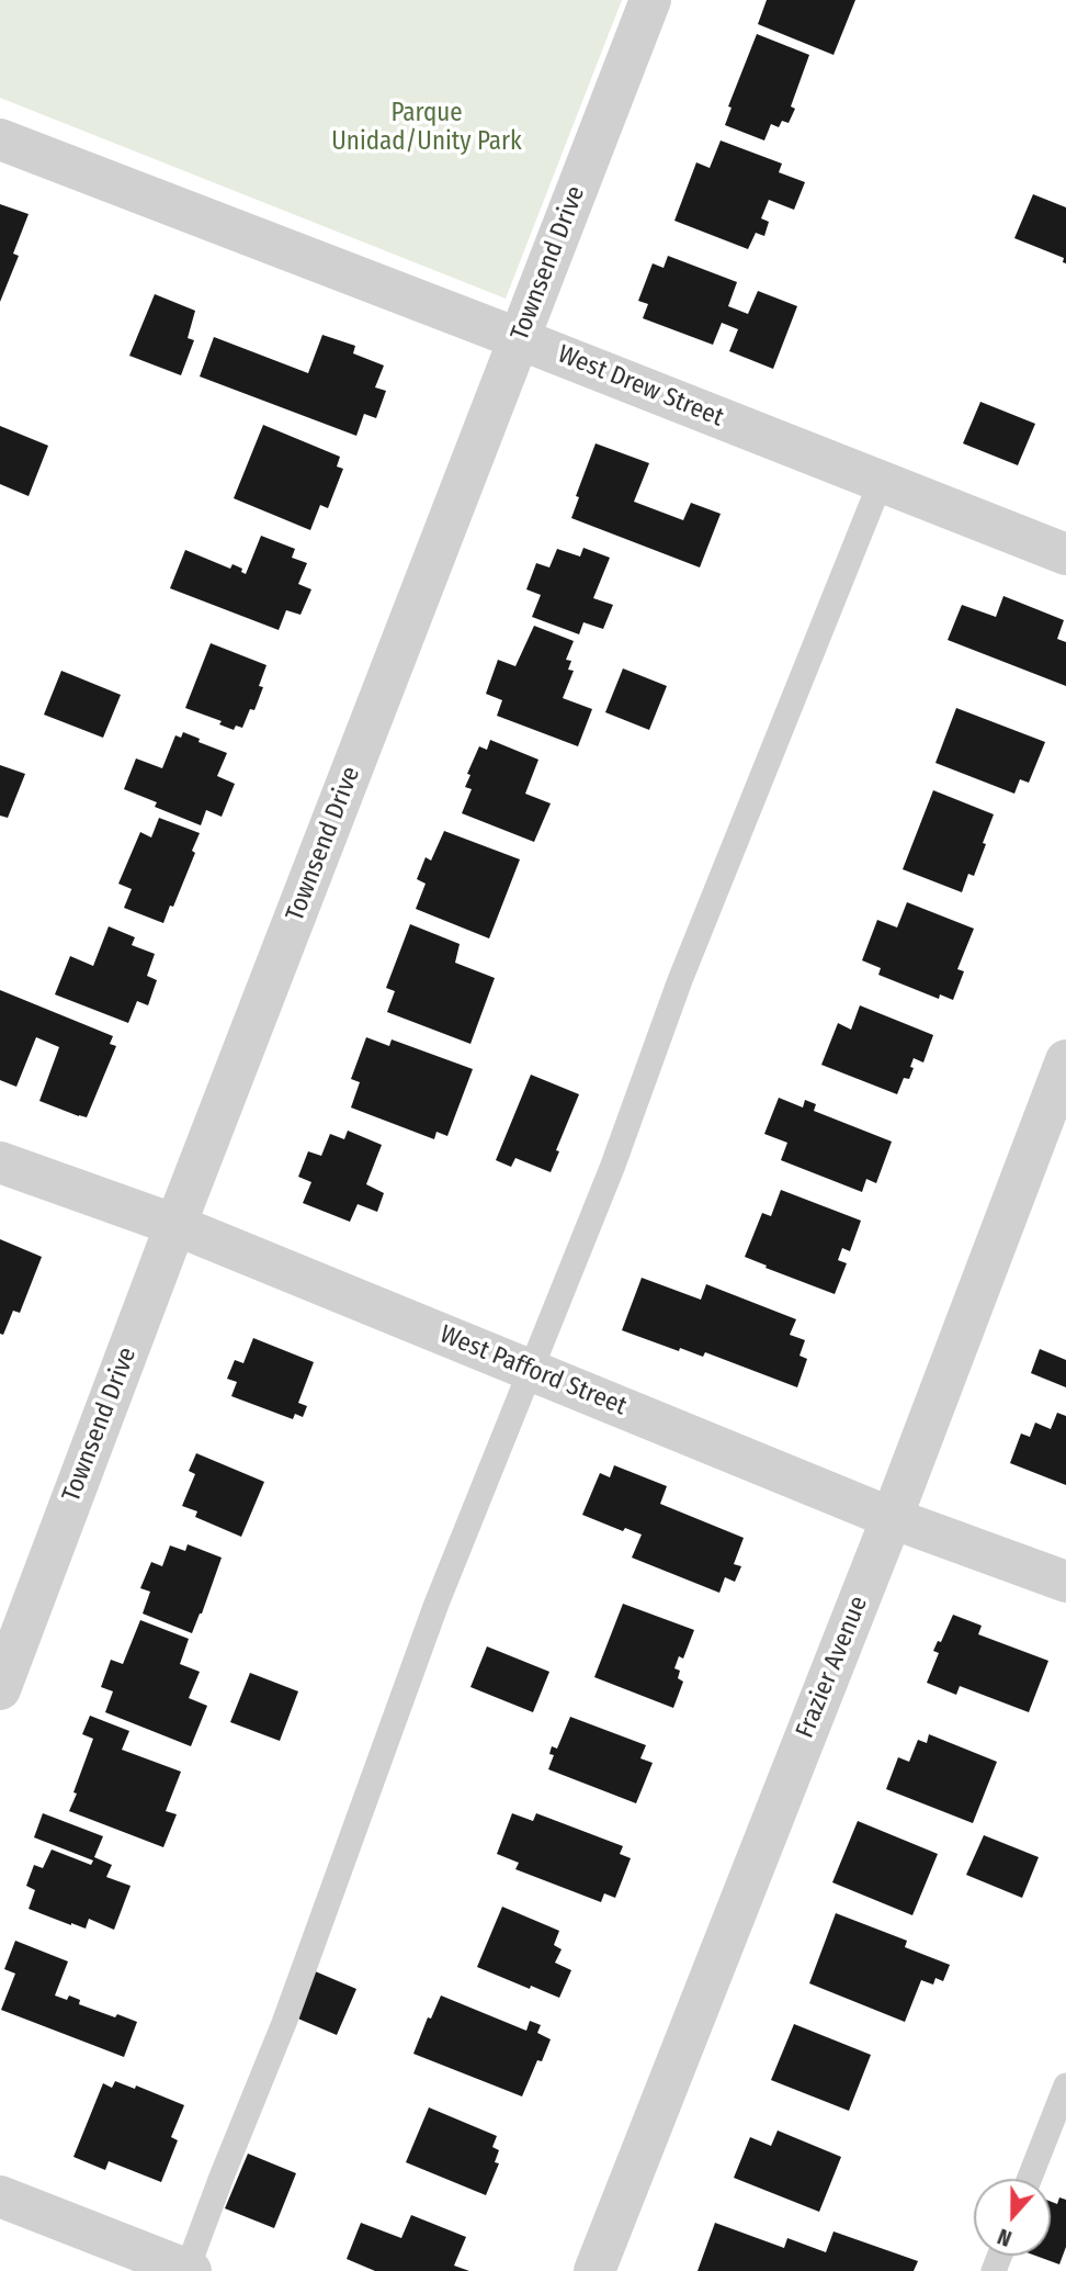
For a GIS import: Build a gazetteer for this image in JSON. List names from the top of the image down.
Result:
{
  "streets": {
    "street": [
      "Townsend Drive",
      "West Drew Street",
      "West Pafford Street",
      "Frazier Avenue"
    ]
  },
  "crossings": [
    ["Townsend Drive", "West Drew Street"],
    ["Townsend Drive", "West Pafford Street"],
    ["West Pafford Street", "Frazier Avenue"]
  ],
  "parks": ["Parque Unidad/Unity Park"],
  "north": "bottom"
}
